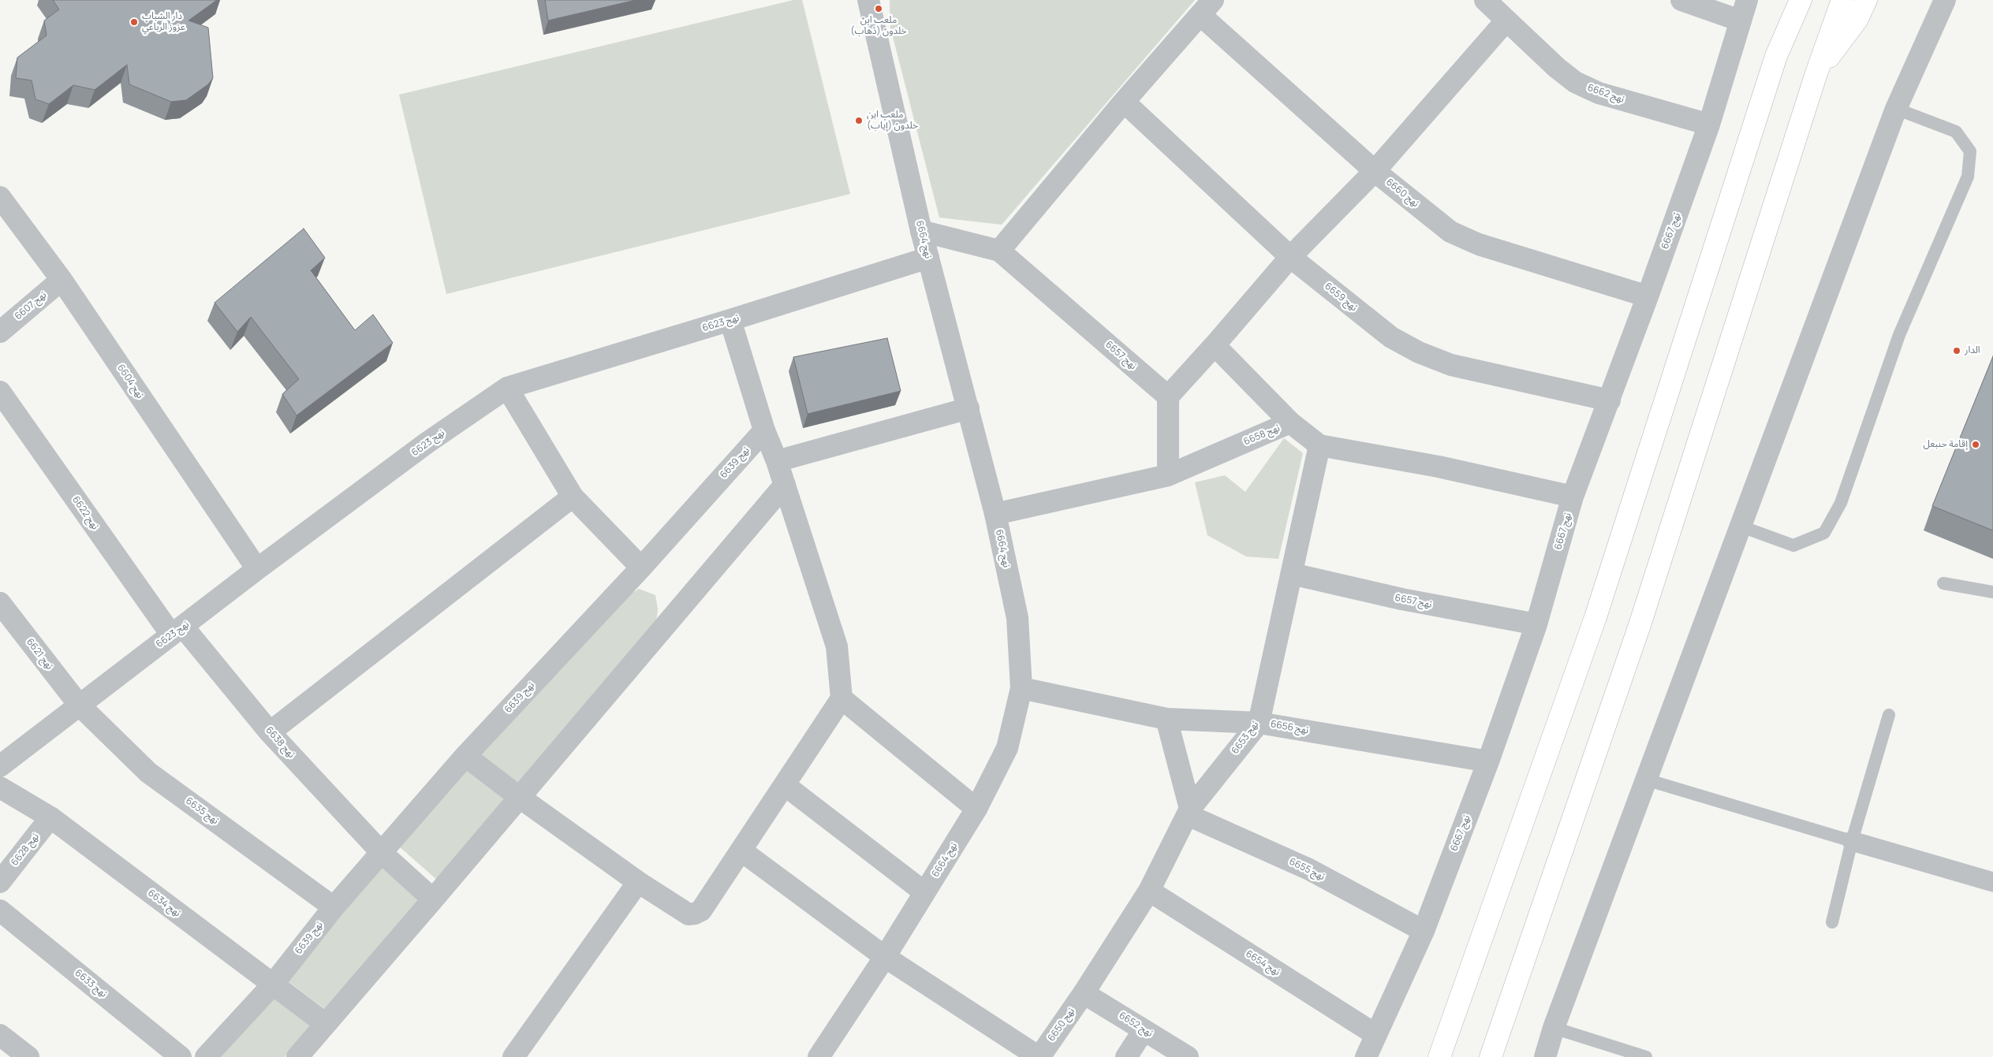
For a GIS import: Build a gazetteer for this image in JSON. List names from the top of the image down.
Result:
{
  "streets": {
    "street": [
      "نهج 6662",
      "نهج 6660",
      "نهج 6667",
      "نهج 6664",
      "نهج 6659",
      "نهج 6607",
      "نهج 6623",
      "نهج 6657",
      "نهج 6604",
      "نهج 6658",
      "نهج 6639",
      "نهج 6622",
      "نهج 6621",
      "نهج 6656",
      "نهج 6653",
      "نهج 6638",
      "نهج 6635",
      "نهج 6628",
      "نهج 6655",
      "نهج 6634",
      "نهج 6654",
      "نهج 6633",
      "نهج 6650",
      "نهج 6652"
    ]
  },
  "crossings": [
    ["نهج 6662", "نهج 6667"],
    ["نهج 6660", "نهج 6667"],
    ["نهج 6667", "نهج 6659"],
    ["نهج 6667", "نهج 6657"],
    ["نهج 6667", "نهج 6658"],
    ["نهج 6667", "نهج 6656"],
    ["نهج 6667", "نهج 6655"],
    ["نهج 6667", "نهج 6654"],
    ["نهج 6664", "نهج 6623"],
    ["نهج 6664", "نهج 6657"],
    ["نهج 6664", "نهج 6658"],
    ["نهج 6664", "نهج 6656"],
    ["نهج 6607", "نهج 6604"],
    ["نهج 6623", "نهج 6604"],
    ["نهج 6623", "نهج 6622"],
    ["نهج 6623", "نهج 6621"],
    ["نهج 6623", "نهج 6638"],
    ["نهج 6623", "نهج 6635"],
    ["نهج 6657", "نهج 6653"],
    ["نهج 6658", "نهج 6653"],
    ["نهج 6639", "نهج 6638"],
    ["نهج 6639", "نهج 6635"],
    ["نهج 6639", "نهج 6634"],
    ["نهج 6622", "نهج 6638"],
    ["نهج 6621", "نهج 6635"],
    ["نهج 6656", "نهج 6653"],
    ["نهج 6653", "نهج 6655"],
    ["نهج 6653", "نهج 6654"],
    ["نهج 6653", "نهج 6650"],
    ["نهج 6653", "نهج 6652"],
    ["نهج 6628", "نهج 6634"],
    ["نهج 6650", "نهج 6652"]
  ],
  "places": [
    "ملعب ابن خلدون (ذهاب)",
    "دار الشباب عزوز الرباعي",
    "ملعب ابن خلدون (إياب)",
    "الدار",
    "إقامة حنبعل"
  ]
}
